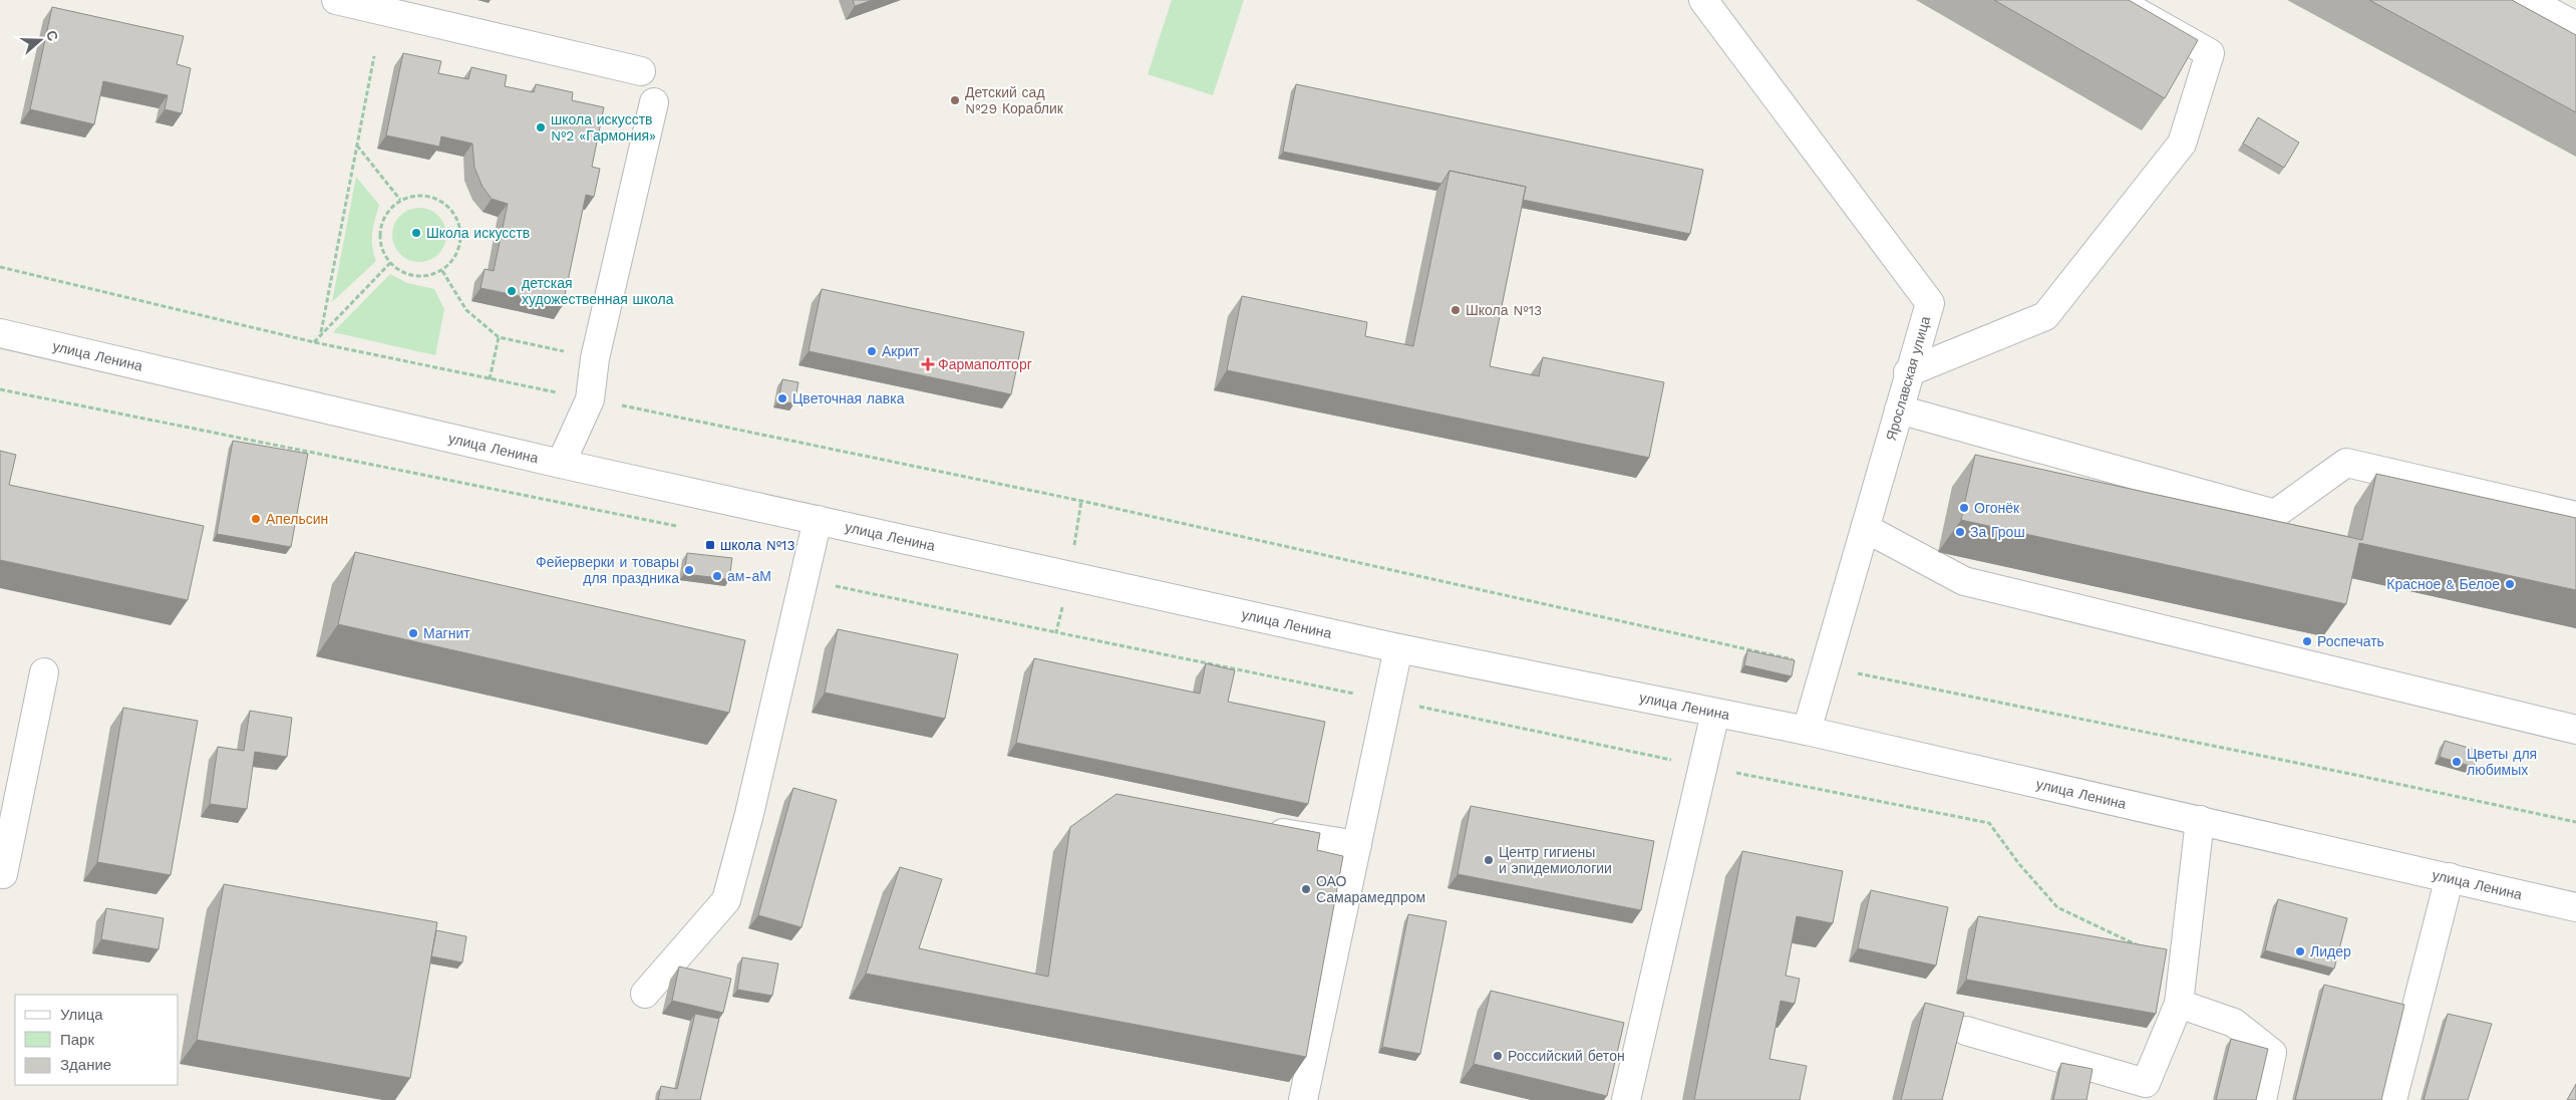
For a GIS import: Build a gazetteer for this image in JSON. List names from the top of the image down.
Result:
{
  "streets": {
    "street": ["улица Ленина", "Ярославская улица"]
  },
  "crossings": [
    ["улица Ленина", "Ярославская улица"]
  ],
  "places": {
    "other": [
      "Детский сад №29 Кораблик",
      "школа искусств №2 «Гармония»",
      "Школа искусств",
      "детская художественная школа",
      "Школа №13",
      "Акрит",
      "Цветочная лавка",
      "Огонёк",
      "Апельсин",
      "За Грош",
      "Фейерверки и товары для праздника",
      "ам-аМ",
      "Красное & Белое",
      "Магнит",
      "Роспечать",
      "Цветы для любимых",
      "Центр гигиены и эпидемиологии",
      "ОАО Самарамедпром",
      "Лидер",
      "Российский бетон"
    ],
    "health": ["Фармаполторг"],
    "transit": ["школа №13"]
  },
  "legend": ["Улица", "Парк", "Здание"],
  "north": "right"
}
